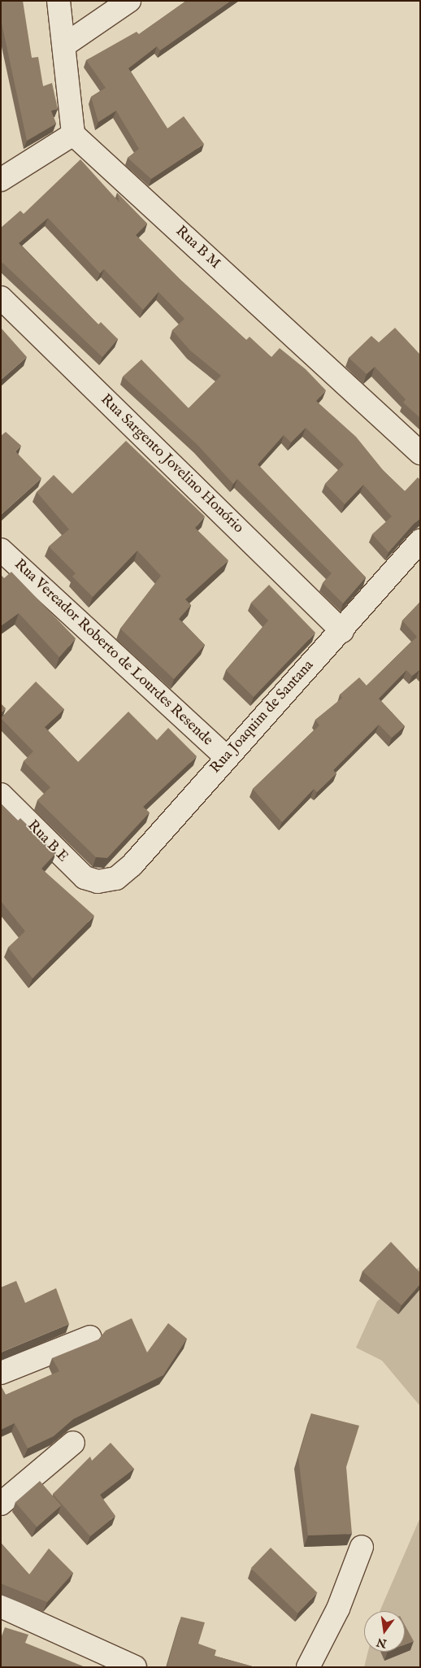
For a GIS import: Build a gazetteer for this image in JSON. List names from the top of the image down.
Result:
{
  "streets": {
    "street": [
      "Rua B M",
      "Rua Sargento Jovelino Honório",
      "Rua Vereador Roberto de Lourdes Resende",
      "Rua Joaquim de Santana",
      "Rua B E"
    ]
  },
  "crossings": [
    ["Rua Sargento Jovelino Honório", "Rua Joaquim de Santana"],
    ["Rua Vereador Roberto de Lourdes Resende", "Rua Joaquim de Santana"],
    ["Rua Joaquim de Santana", "Rua B E"]
  ],
  "north": "bottom"
}
